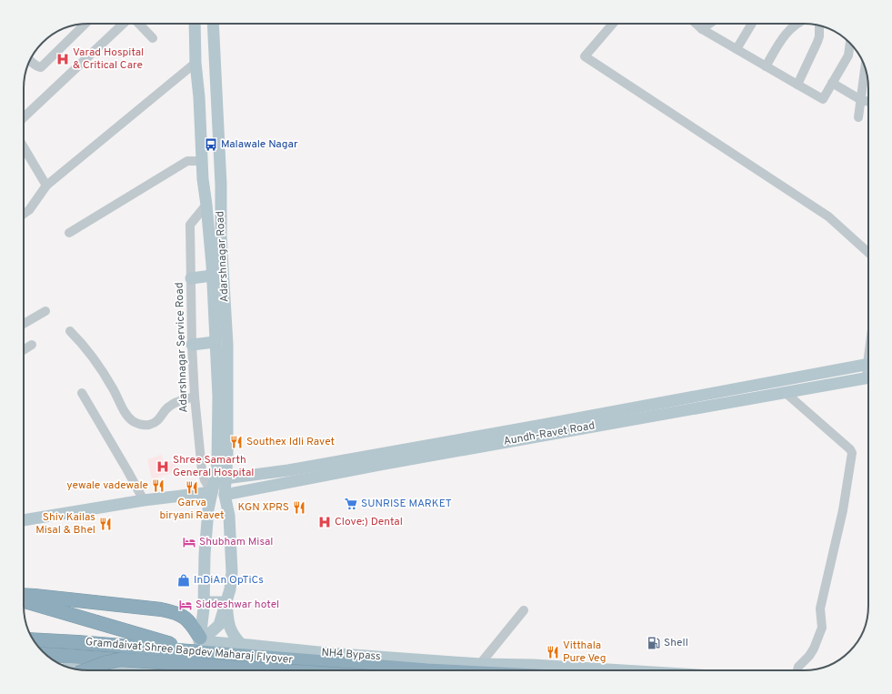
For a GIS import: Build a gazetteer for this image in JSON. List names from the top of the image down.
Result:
{
  "streets": {
    "highway": ["Gramdaivat Shree Bapdev Maharaj Flyover"],
    "main road": ["Adarshnagar Road", "Aundh-Ravet Road", "NH4 Bypass"],
    "street": ["Adarshnagar Service Road"]
  },
  "crossings": [
    ["Adarshnagar Road", "Adarshnagar Service Road"],
    ["Adarshnagar Road", "Aundh-Ravet Road"],
    ["Adarshnagar Road", "Gramdaivat Shree Bapdev Maharaj Flyover"],
    ["Adarshnagar Road", "NH4 Bypass"],
    ["Gramdaivat Shree Bapdev Maharaj Flyover", "NH4 Bypass"]
  ],
  "places": {
    "hospital": ["Varad Hospital & Critical Care", "Shree Samarth General Hospital", "Clove:) Dental"],
    "bus stop": ["Malawale Nagar"],
    "restaurant": [
      "Southex Idli Ravet",
      "yewale vadewale",
      "Garva biryani Ravet",
      "KGN XPRS",
      "Shiv Kailas Misal & Bhel",
      "Vitthala Pure Veg"
    ],
    "supermarket": ["SUNRISE MARKET"],
    "hotel": ["Shubham Misal", "Siddeshwar hotel"],
    "shop": ["InDiAn OpTiCs"],
    "fuel station": ["Shell"]
  }
}
